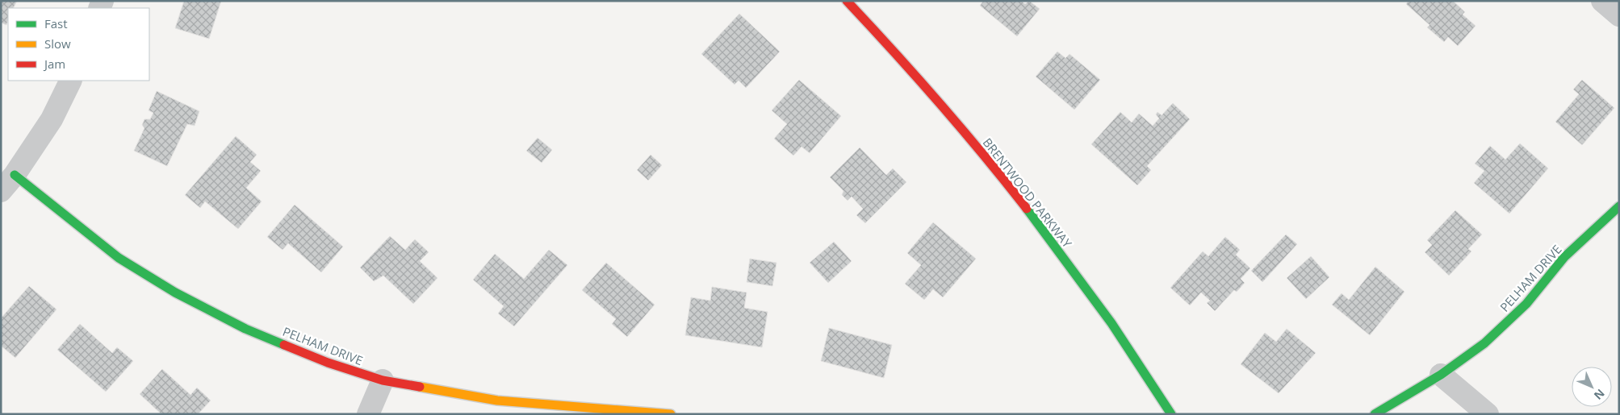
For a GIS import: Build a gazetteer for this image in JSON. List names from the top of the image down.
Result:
{
  "streets": {
    "street": ["BRENTWOOD PARKWAY", "PELHAM DRIVE"]
  },
  "legend": ["Fast", "Slow", "Jam"],
  "north": "bottom right"
}
